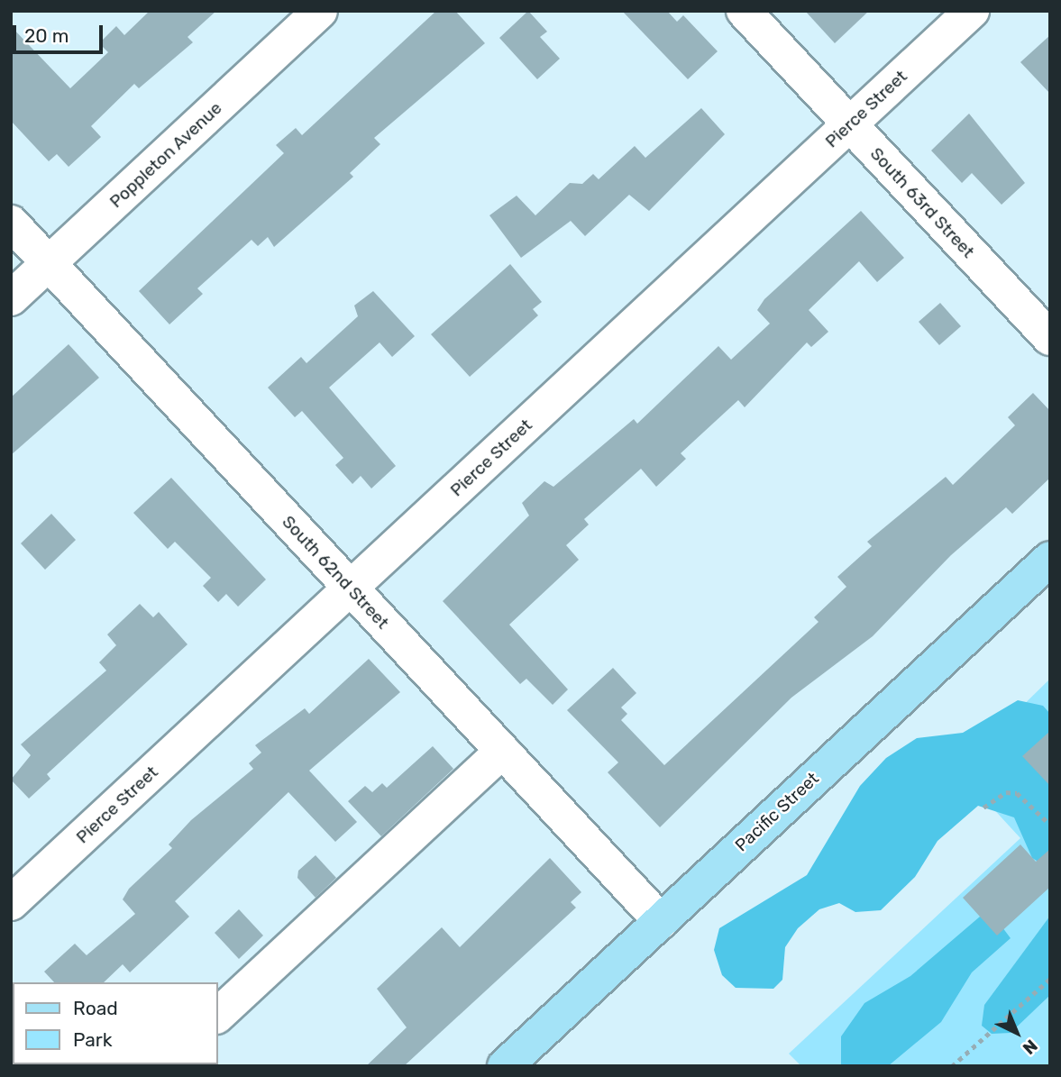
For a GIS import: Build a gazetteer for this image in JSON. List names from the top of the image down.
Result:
{
  "streets": {
    "main road": ["Pacific Street"],
    "street": [
      "Pierce Street",
      "Poppleton Avenue",
      "South 63rd Street",
      "South 62nd Street"
    ]
  },
  "crossings": [
    ["Pierce Street", "South 63rd Street"],
    ["Pierce Street", "South 62nd Street"],
    ["Poppleton Avenue", "South 62nd Street"],
    ["South 62nd Street", "Pacific Street"]
  ],
  "legend": ["Road", "Park"],
  "scale_bar": "20 m",
  "north": "bottom right"
}
